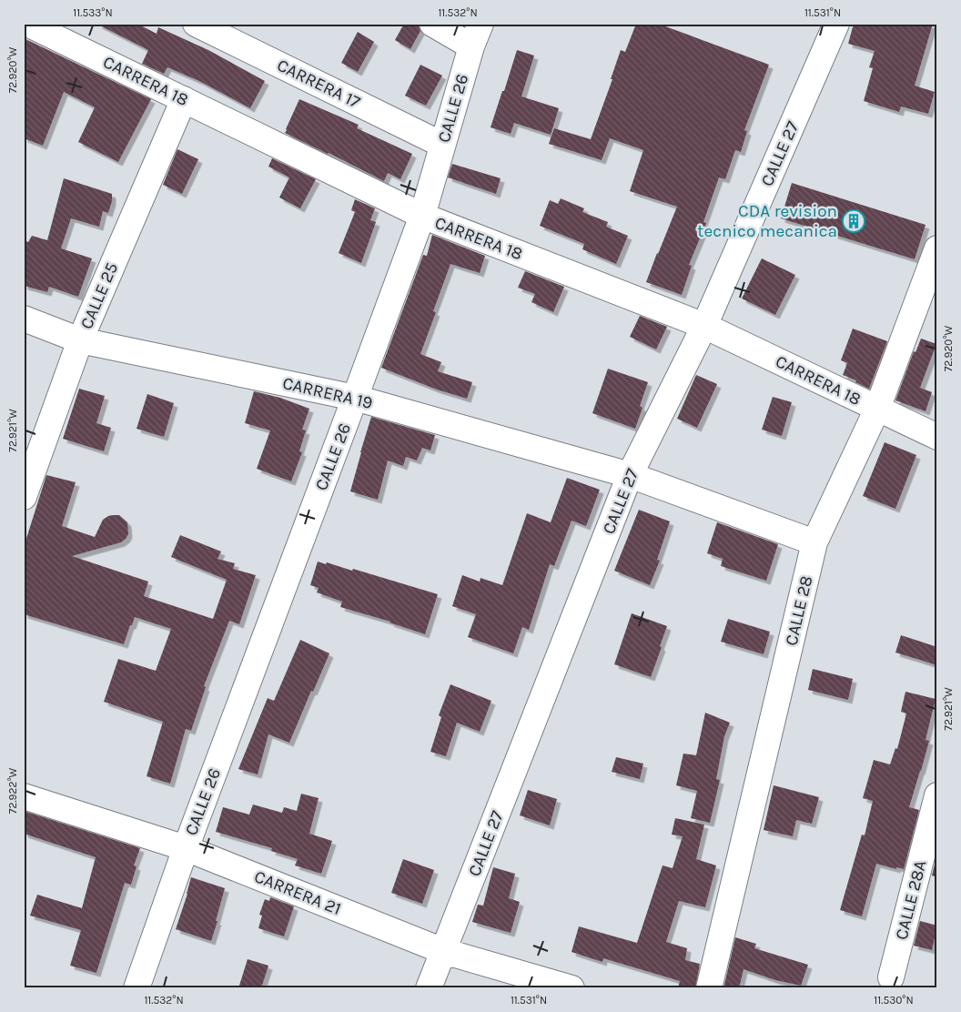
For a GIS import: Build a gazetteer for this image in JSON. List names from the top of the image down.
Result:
{
  "streets": {
    "street": [
      "CARRERA 18",
      "CARRERA 17",
      "CALLE 26",
      "CALLE 27",
      "CALLE 25",
      "CARRERA 19",
      "CALLE 28",
      "CARRERA 21",
      "CALLE 28A"
    ]
  },
  "crossings": [
    ["CARRERA 18", "CALLE 26"],
    ["CARRERA 18", "CALLE 27"],
    ["CARRERA 18", "CALLE 25"],
    ["CARRERA 18", "CALLE 28"],
    ["CARRERA 17", "CALLE 26"],
    ["CALLE 26", "CARRERA 19"],
    ["CALLE 26", "CARRERA 21"],
    ["CALLE 27", "CARRERA 19"],
    ["CALLE 27", "CARRERA 21"],
    ["CALLE 25", "CARRERA 19"],
    ["CARRERA 19", "CALLE 28"]
  ],
  "places": {
    "building": ["CDA revision tecnico mecanica"]
  },
  "coordinates": [
    "11.533°N",
    "11.532°N",
    "11.531°N",
    "72.920°W",
    "72.921°W",
    "72.922°W",
    "11.530°N"
  ]
}
